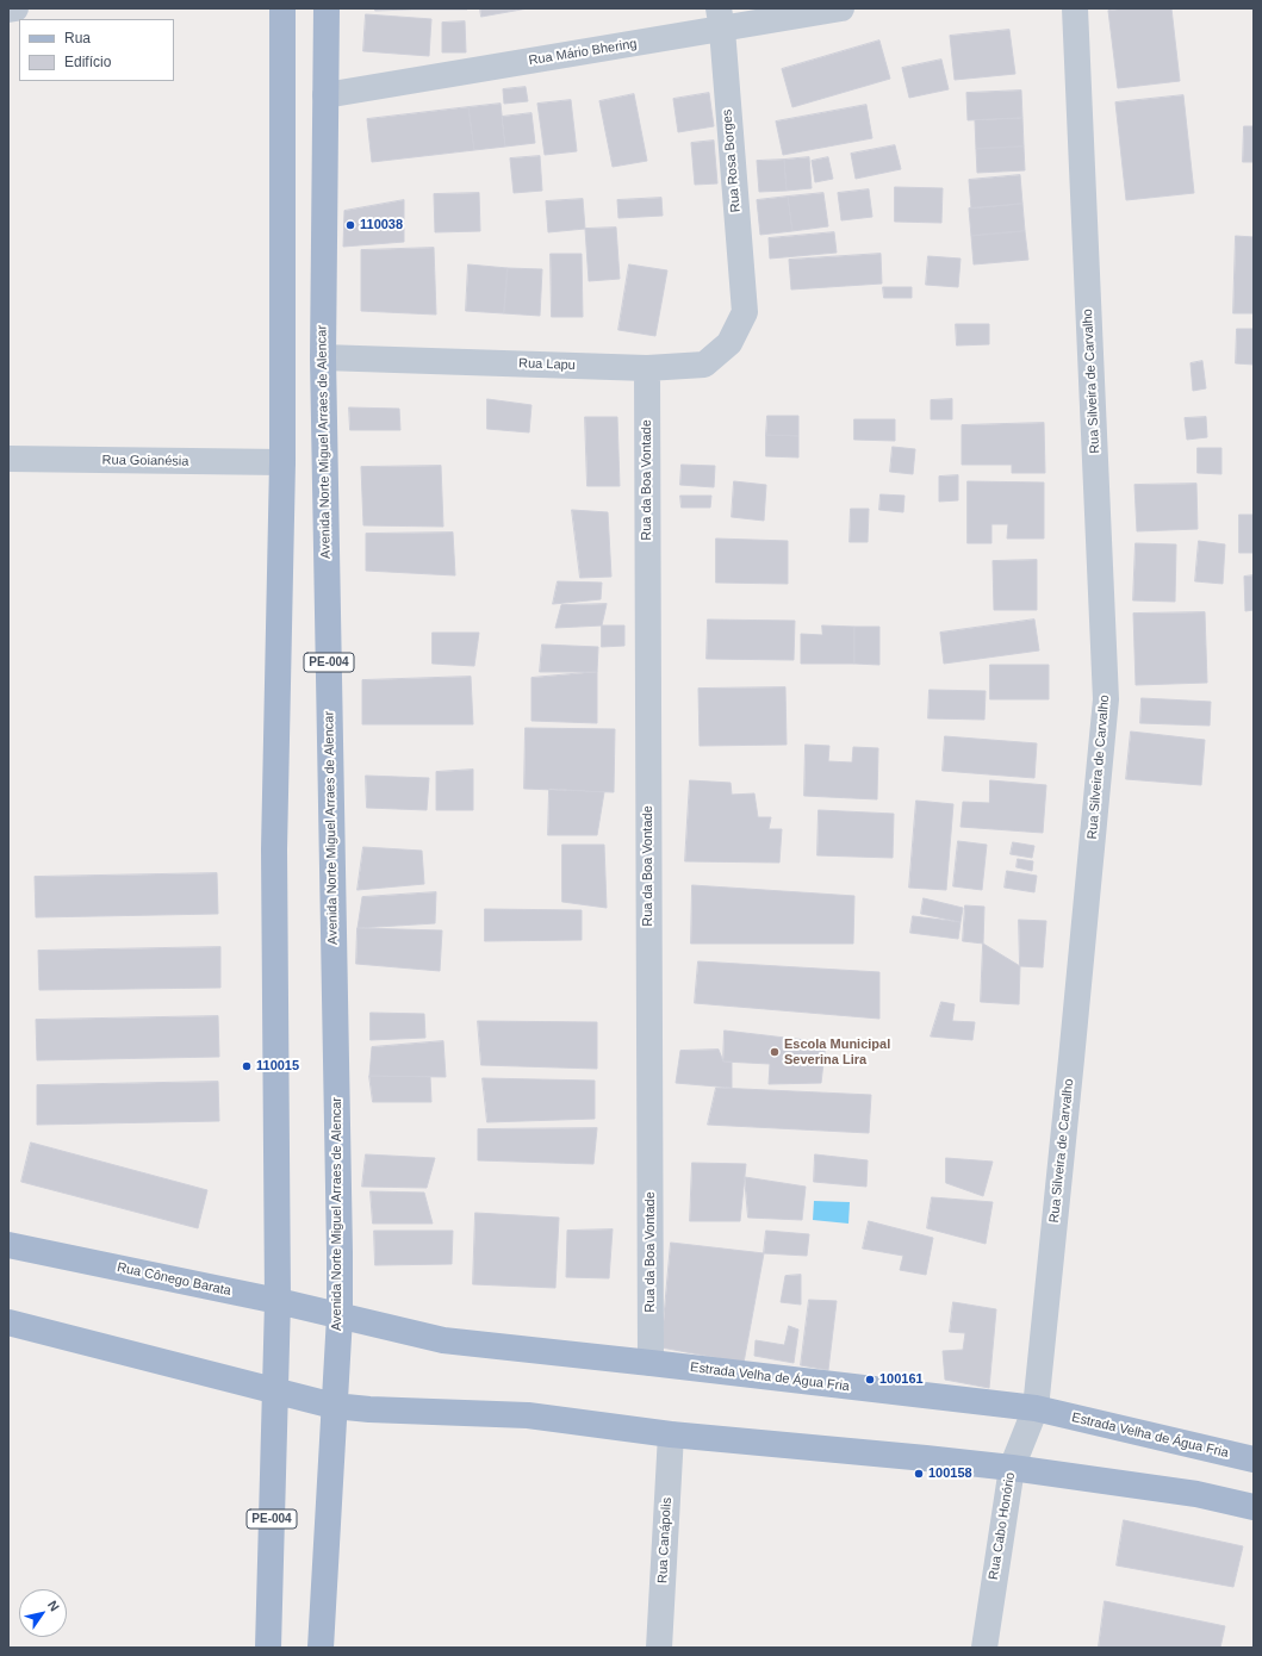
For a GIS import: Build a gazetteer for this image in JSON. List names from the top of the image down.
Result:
{
  "streets": {
    "main road": [
      "Avenida Norte Miguel Arraes de Alencar",
      "PE-004",
      "Rua Cônego Barata",
      "Estrada Velha de Água Fria"
    ],
    "street": [
      "Rua Mário Bhering",
      "Rua Rosa Borges",
      "Rua Lapu",
      "Rua Silveira de Carvalho",
      "Rua Goianésia",
      "Rua da Boa Vontade",
      "Rua Cabo Honório",
      "Rua Canápolis"
    ]
  },
  "crossings": [
    ["Rua Mário Bhering", "Rua Rosa Borges"],
    ["Rua Mário Bhering", "Avenida Norte Miguel Arraes de Alencar"],
    ["Rua Rosa Borges", "Rua Lapu"],
    ["Rua Lapu", "Avenida Norte Miguel Arraes de Alencar"],
    ["Rua Lapu", "Rua da Boa Vontade"],
    ["Rua Silveira de Carvalho", "Estrada Velha de Água Fria"],
    ["Rua Silveira de Carvalho", "Rua Cabo Honório"],
    ["Avenida Norte Miguel Arraes de Alencar", "Rua Cônego Barata"],
    ["Avenida Norte Miguel Arraes de Alencar", "Estrada Velha de Água Fria"],
    ["Rua Goianésia", "PE-004"],
    ["Rua da Boa Vontade", "Estrada Velha de Água Fria"],
    ["PE-004", "Rua Cônego Barata"],
    ["Rua Cônego Barata", "Estrada Velha de Água Fria"],
    ["Estrada Velha de Água Fria", "Rua Cabo Honório"]
  ],
  "places": [
    "110038",
    "Escola Municipal Severina Lira",
    "110015",
    "100161",
    "100158"
  ],
  "legend": ["Rua", "Edifício"],
  "north": "top right"
}
